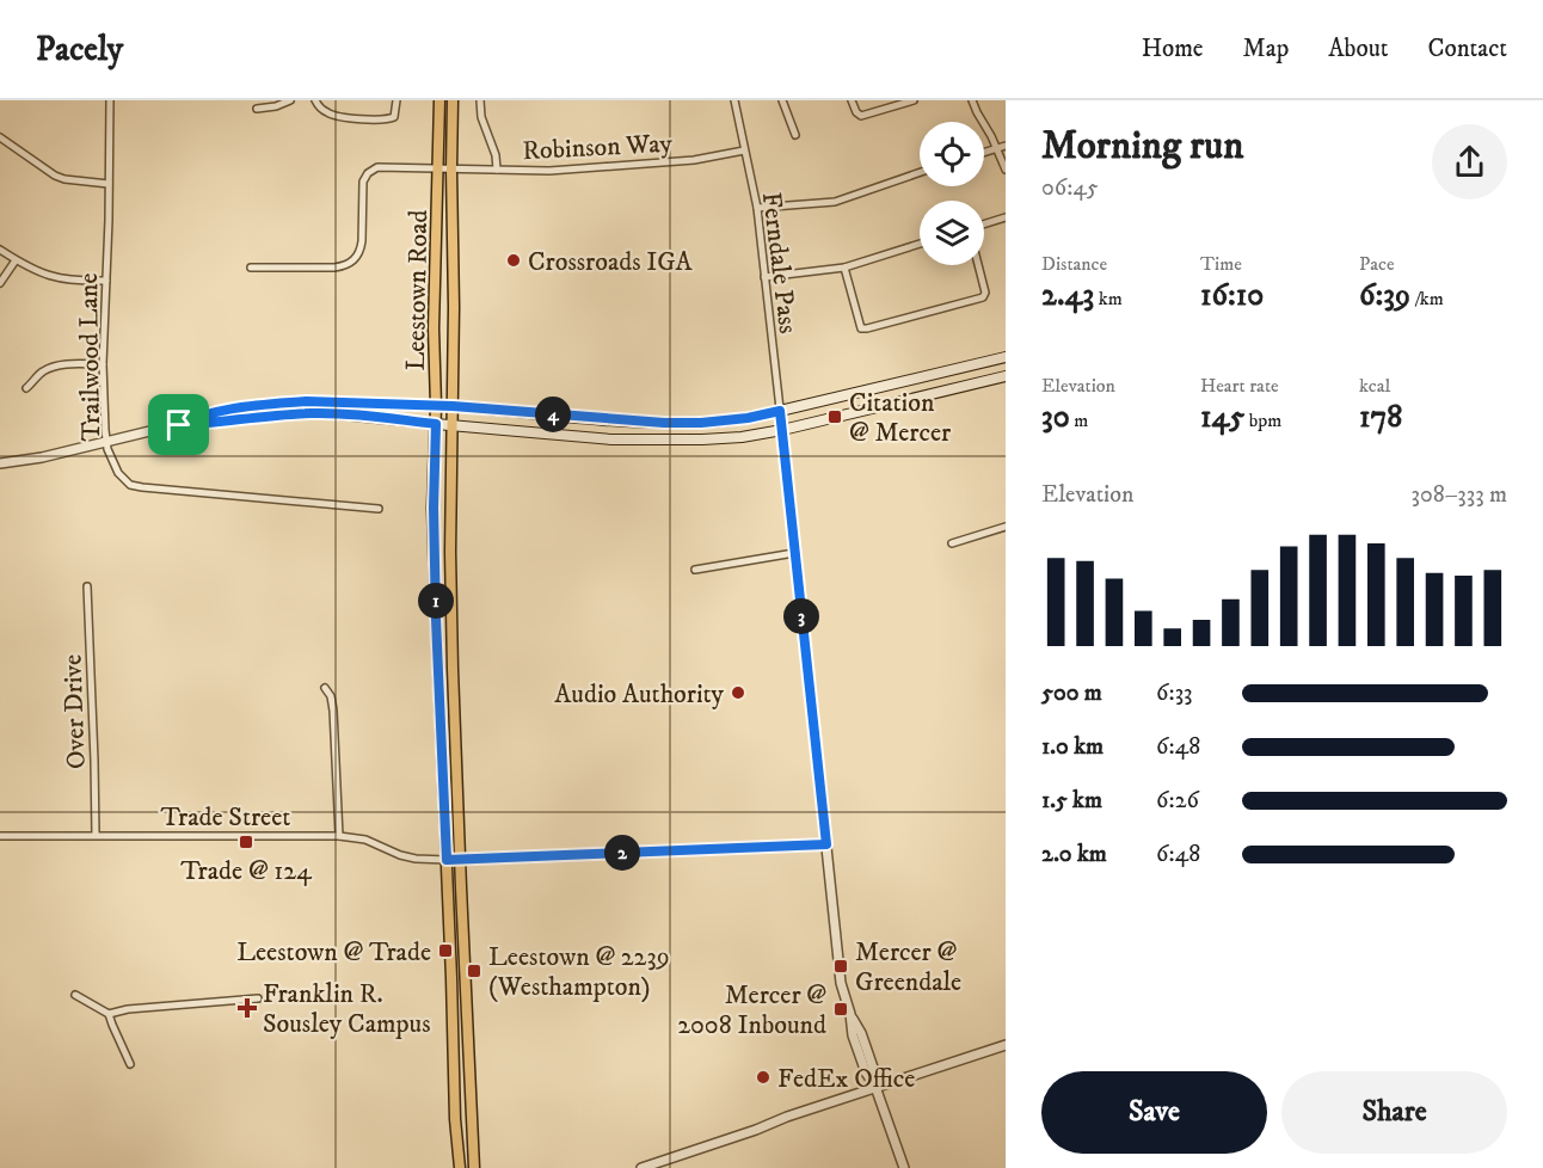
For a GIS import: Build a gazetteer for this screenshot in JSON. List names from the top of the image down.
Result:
{
  "streets": {
    "main road": ["Leestown Road"],
    "street": [
      "Robinson Way",
      "Ferndale Pass",
      "Trailwood Lane",
      "Over Drive",
      "Trade Street"
    ]
  },
  "crossings": [
    ["Robinson Way", "Ferndale Pass"],
    ["Robinson Way", "Leestown Road"],
    ["Leestown Road", "Trade Street"],
    ["Over Drive", "Trade Street"]
  ],
  "places": {
    "other": ["Crossroads IGA", "Audio Authority", "FedEx Office"],
    "transit": [
      "Citation @ Mercer",
      "Trade @ 124",
      "Leestown @ Trade",
      "Mercer @ Greendale",
      "Leestown @ 2239 (Westhampton)",
      "Mercer @ 2008 Inbound"
    ],
    "health": ["Franklin R. Sousley Campus"]
  },
  "page": {
    "header": "Pacely",
    "nav": [
      "Home",
      "Map",
      "About",
      "Contact"
    ],
    "heading": ["Morning run", "06:45"],
    "stats": [
      ["Distance", "2.43 km"],
      ["Time", "16:10"],
      ["Pace", "6:39 /km"],
      ["Elevation", "30 m"],
      ["Heart rate", "145 bpm"],
      ["kcal", "178"]
    ],
    "pins": [
      "4",
      "1",
      "3",
      "2"
    ],
    "chart": ["Elevation", "308–333 m"],
    "list": [
      {
        "name": "500 m",
        "note": "6:33"
      },
      {
        "name": "1.0 km",
        "note": "6:48"
      },
      {
        "name": "1.5 km",
        "note": "6:26"
      },
      {
        "name": "2.0 km",
        "note": "6:48"
      }
    ],
    "buttons": ["Save", "Share"]
  }
}
